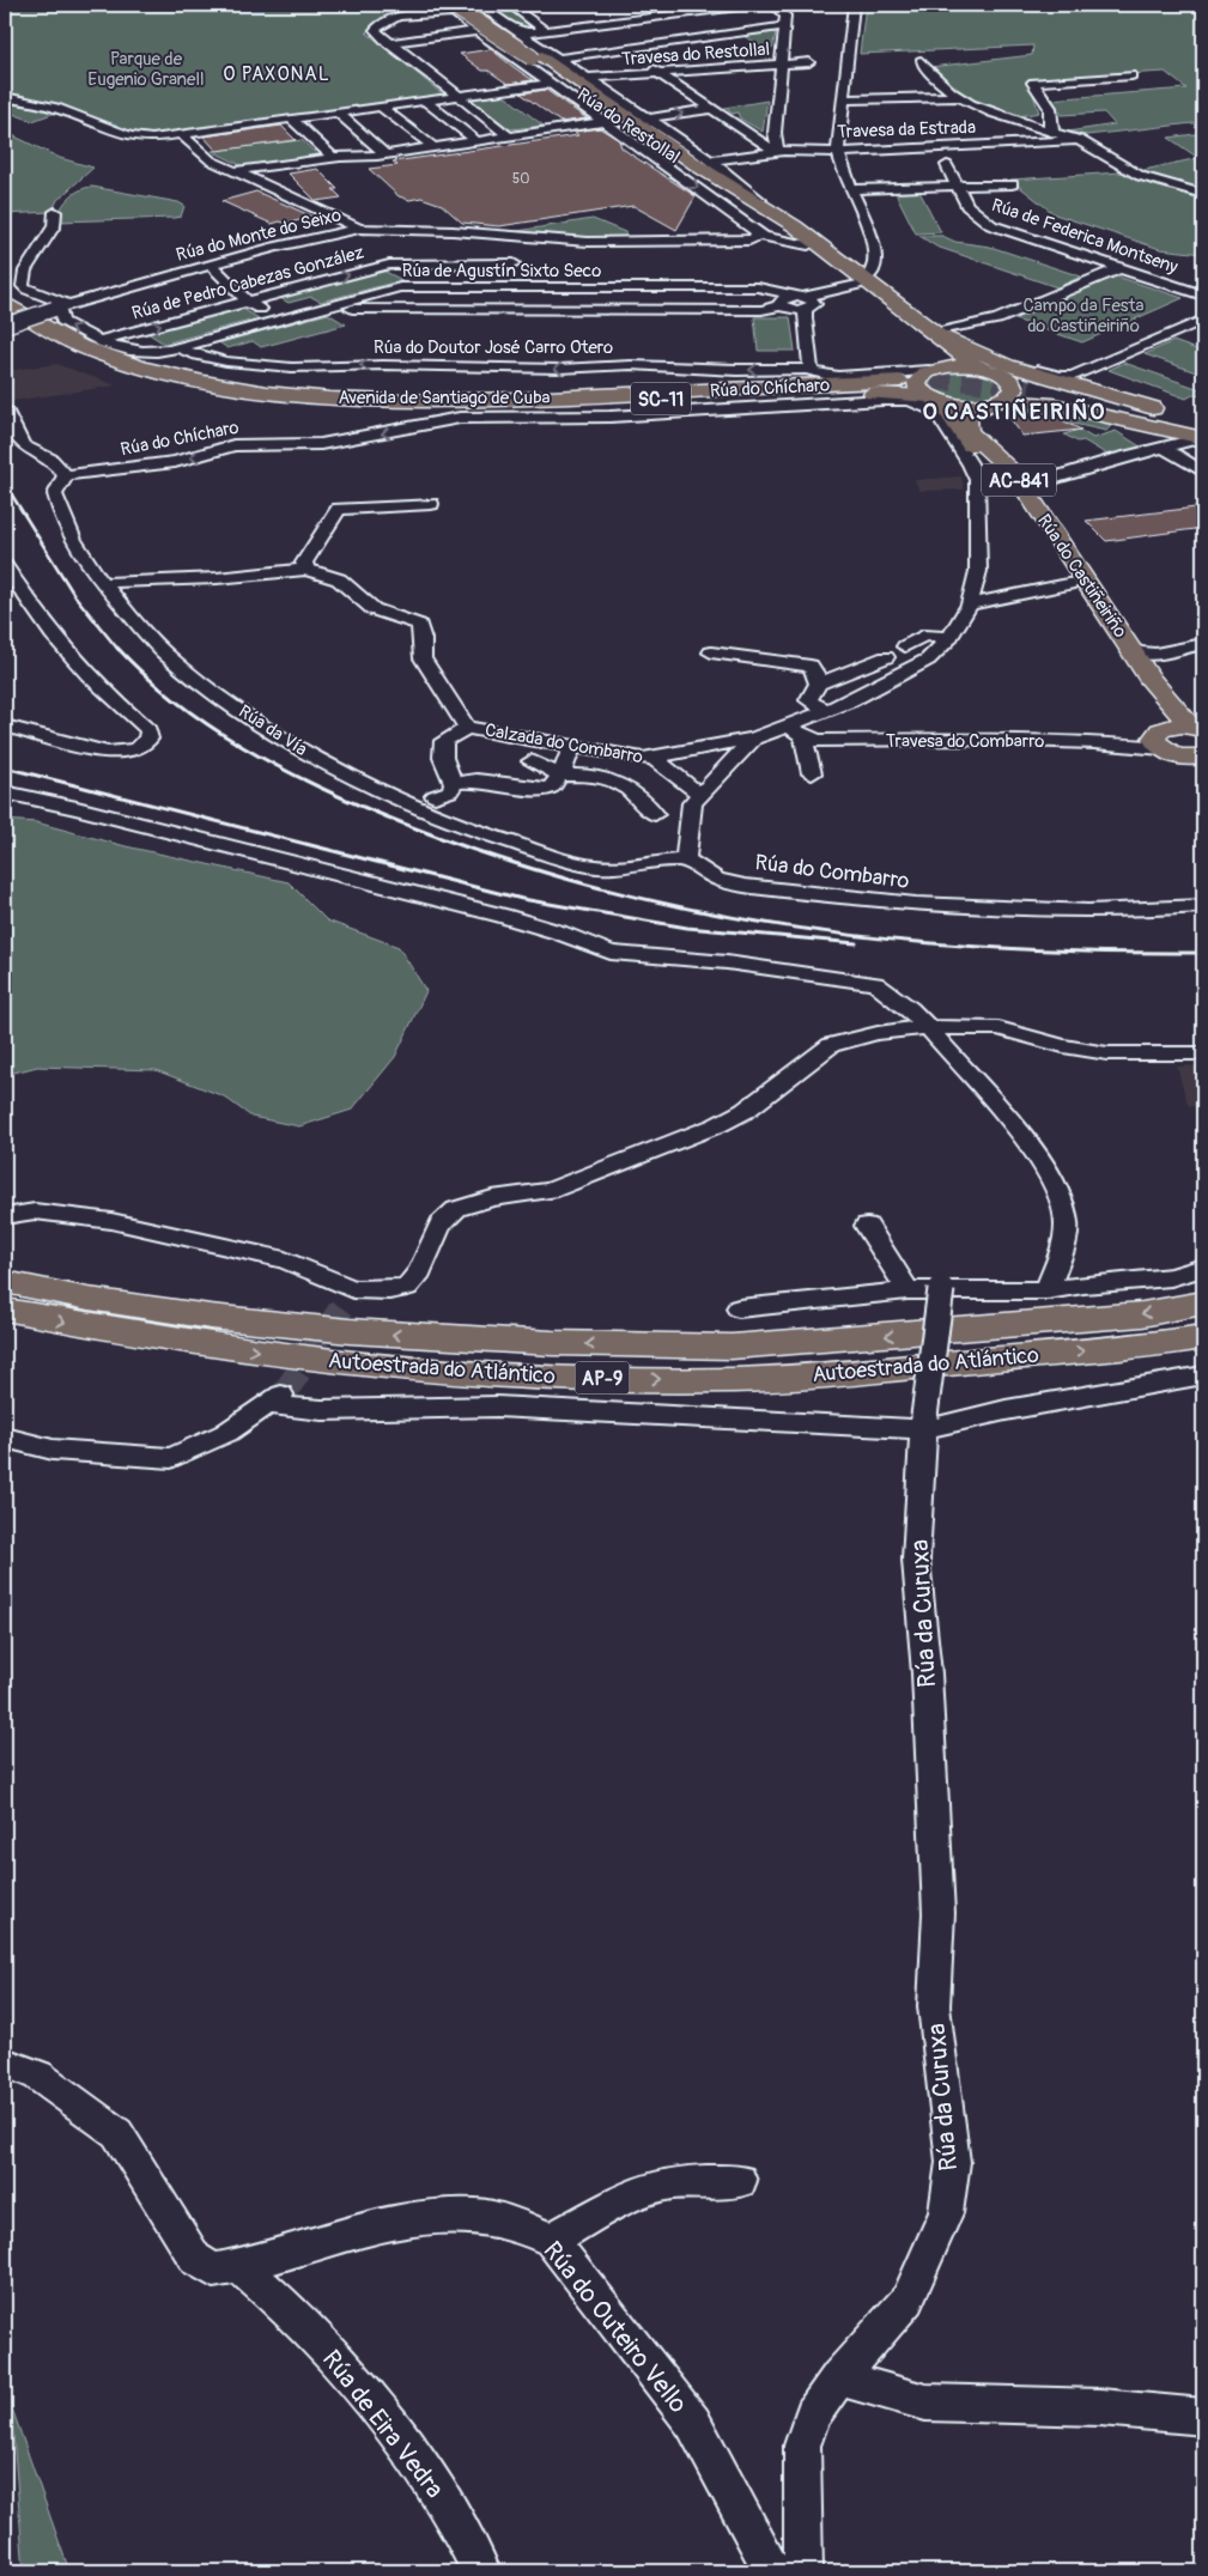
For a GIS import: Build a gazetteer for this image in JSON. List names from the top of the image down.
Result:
{
  "streets": {
    "main road": [
      "Rúa do Restollal",
      "Avenida de Santiago de Cuba",
      "SC-11",
      "AC-841",
      "Rúa do Castiñeiriño",
      "Autoestrada do Atlántico",
      "AP-9"
    ],
    "street": [
      "Travesa do Restollal",
      "Travesa da Estrada",
      "Rúa do Monte do Seixo",
      "Rúa de Federica Montseny",
      "Rúa de Agustín Sixto Seco",
      "Rúa de Pedro Cabezas González",
      "Rúa do Doutor José Carro Otero",
      "Rúa do Chícharo",
      "Rúa da Vía",
      "Travesa do Combarro",
      "Calzada do Combarro",
      "Rúa do Combarro",
      "Rúa da Curuxa",
      "Rúa do Outeiro Vello",
      "Rúa de Eira Vedra"
    ]
  },
  "crossings": [
    ["Travesa do Restollal", "Rúa do Restollal"],
    ["Rúa do Restollal", "Travesa da Estrada"],
    ["Rúa do Restollal", "Rúa do Monte do Seixo"],
    ["Rúa do Restollal", "Rúa do Castiñeiriño"],
    ["Rúa do Monte do Seixo", "Rúa do Castiñeiriño"],
    ["Rúa de Agustín Sixto Seco", "Rúa do Doutor José Carro Otero"],
    ["Rúa do Chícharo", "Avenida de Santiago de Cuba"],
    ["Rúa do Chícharo", "Rúa do Castiñeiriño"],
    ["Rúa do Chícharo", "Rúa da Vía"],
    ["Avenida de Santiago de Cuba", "Rúa do Castiñeiriño"],
    ["Rúa do Castiñeiriño", "Travesa do Combarro"],
    ["Rúa da Vía", "Calzada do Combarro"],
    ["Rúa da Vía", "Rúa do Combarro"],
    ["Rúa do Outeiro Vello", "Rúa de Eira Vedra"]
  ],
  "districts": ["O PAXONAL", "O CASTIÑEIRIÑO"],
  "parks": ["Parque de Eugenio Granell", "Campo da Festa do Castiñeiriño"],
  "house_numbers": ["50"]
}
